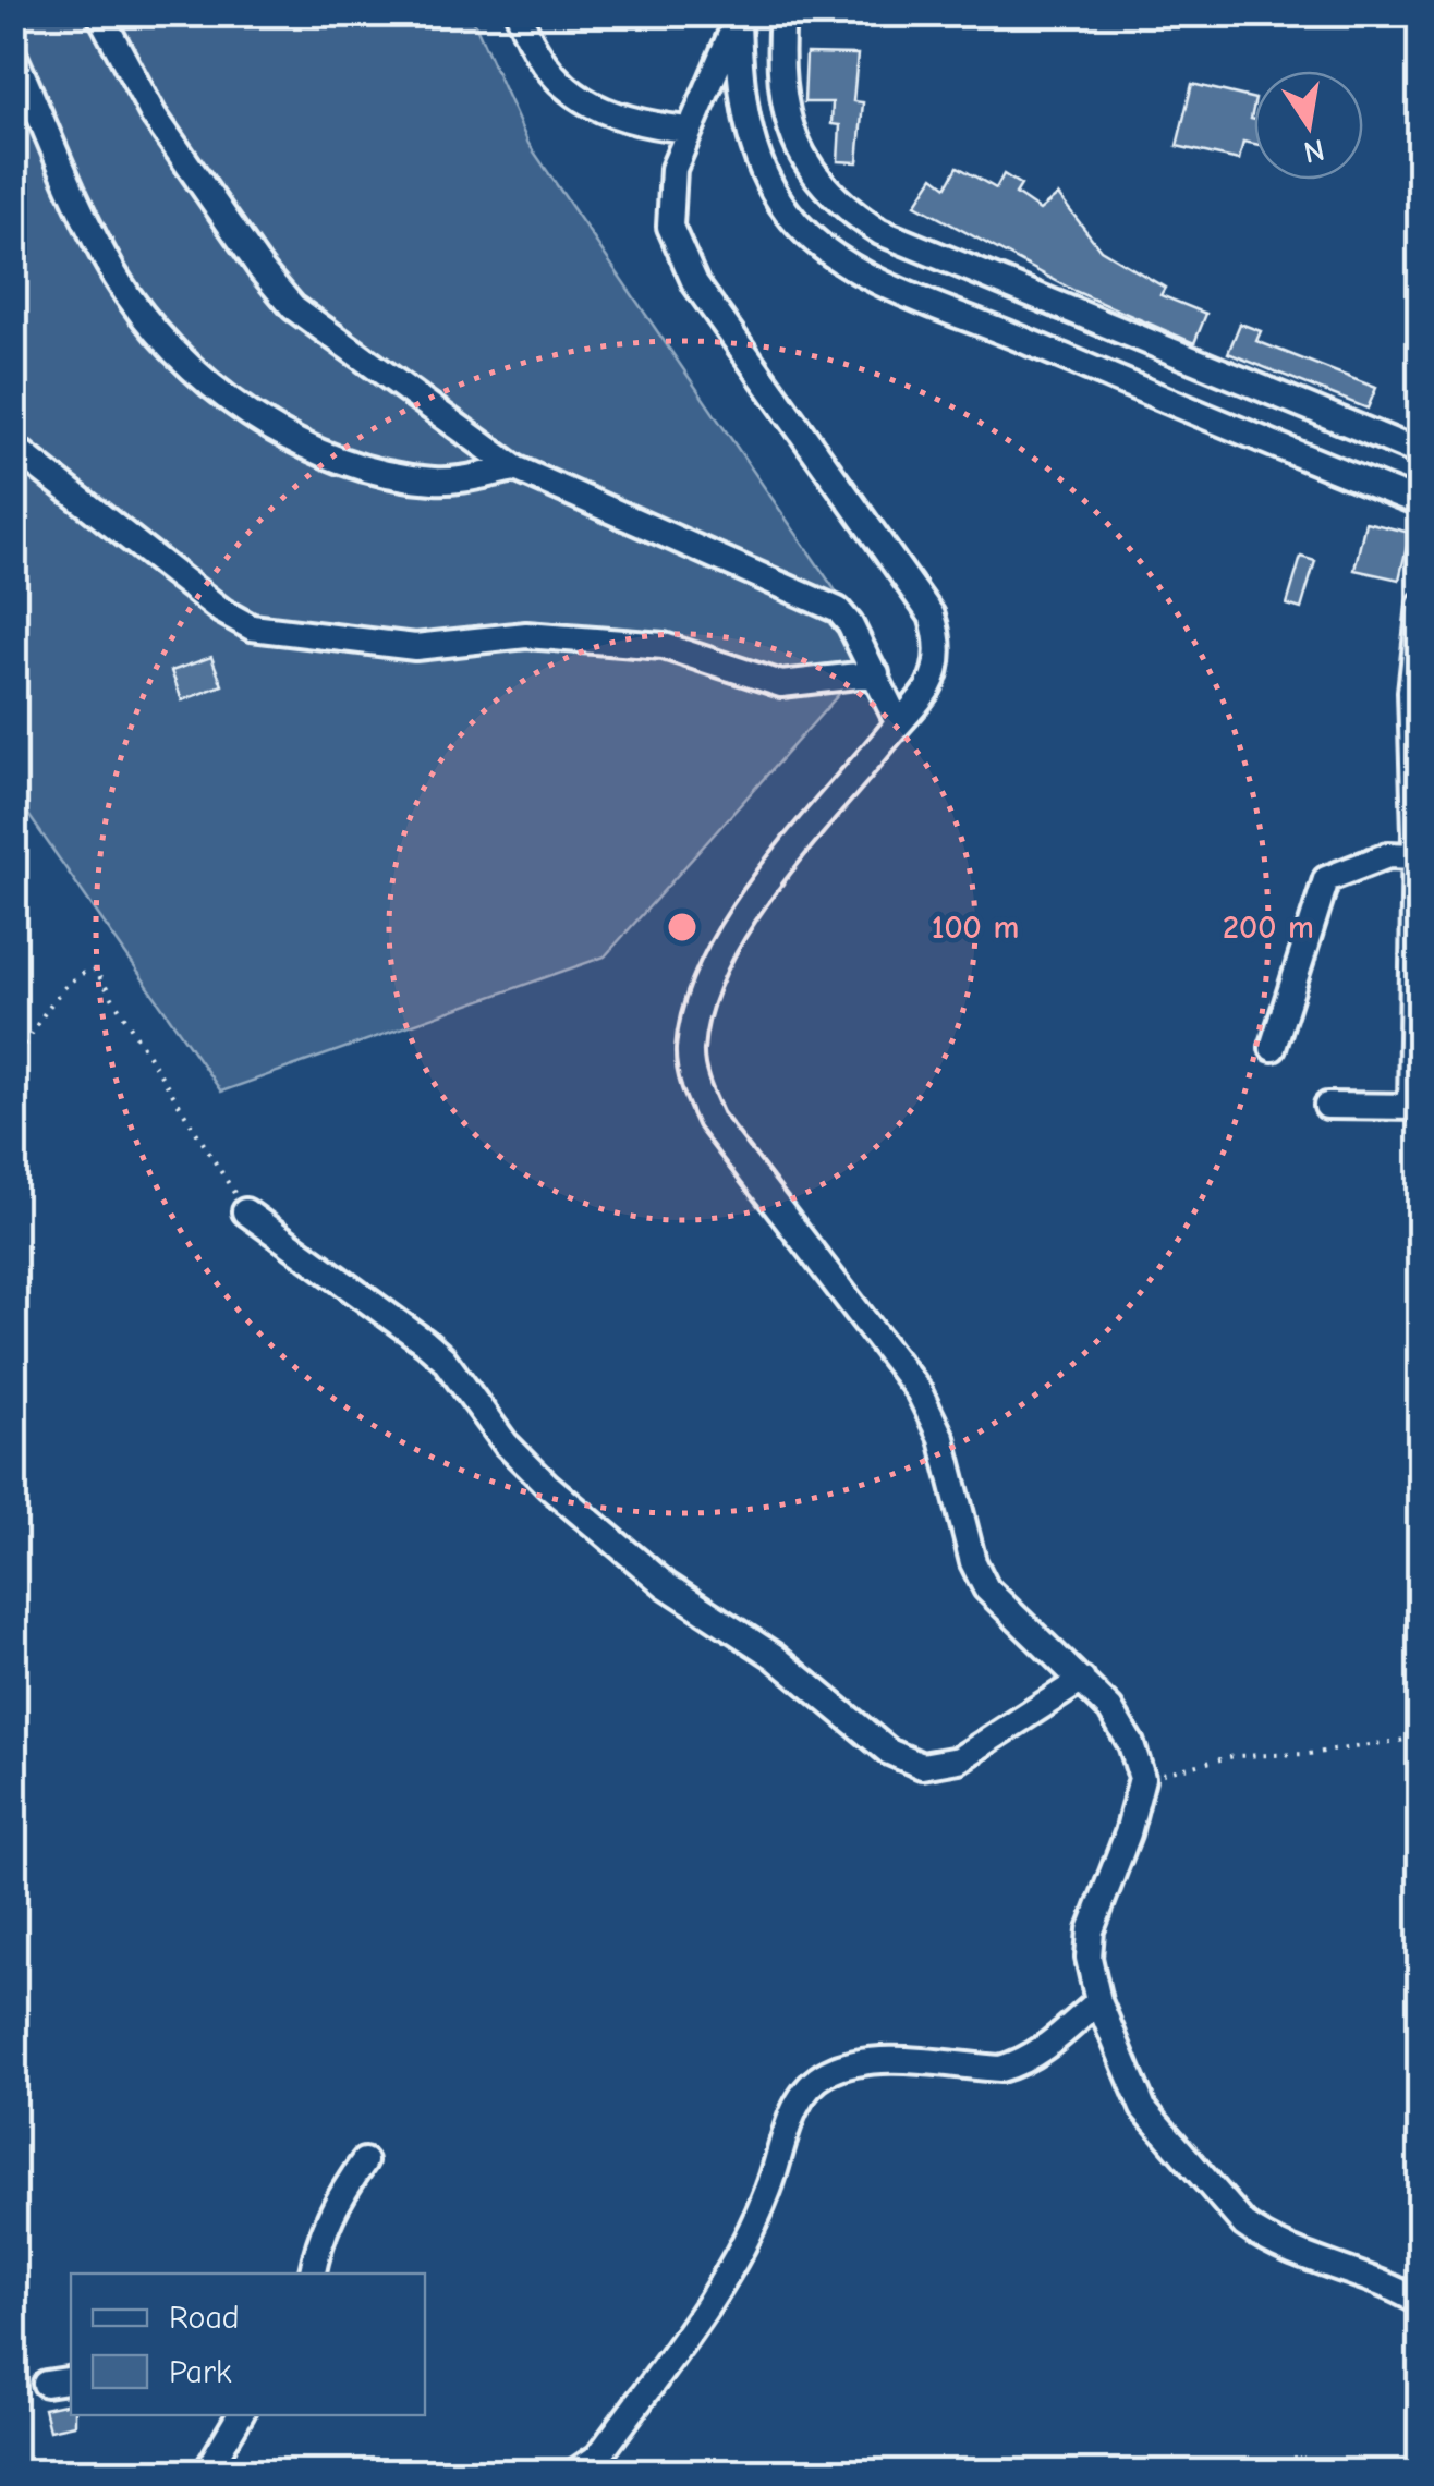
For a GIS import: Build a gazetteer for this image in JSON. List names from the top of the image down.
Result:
{
  "legend": ["Road", "Park"],
  "north": "bottom",
  "rings": ["100 m", "200 m"]
}
